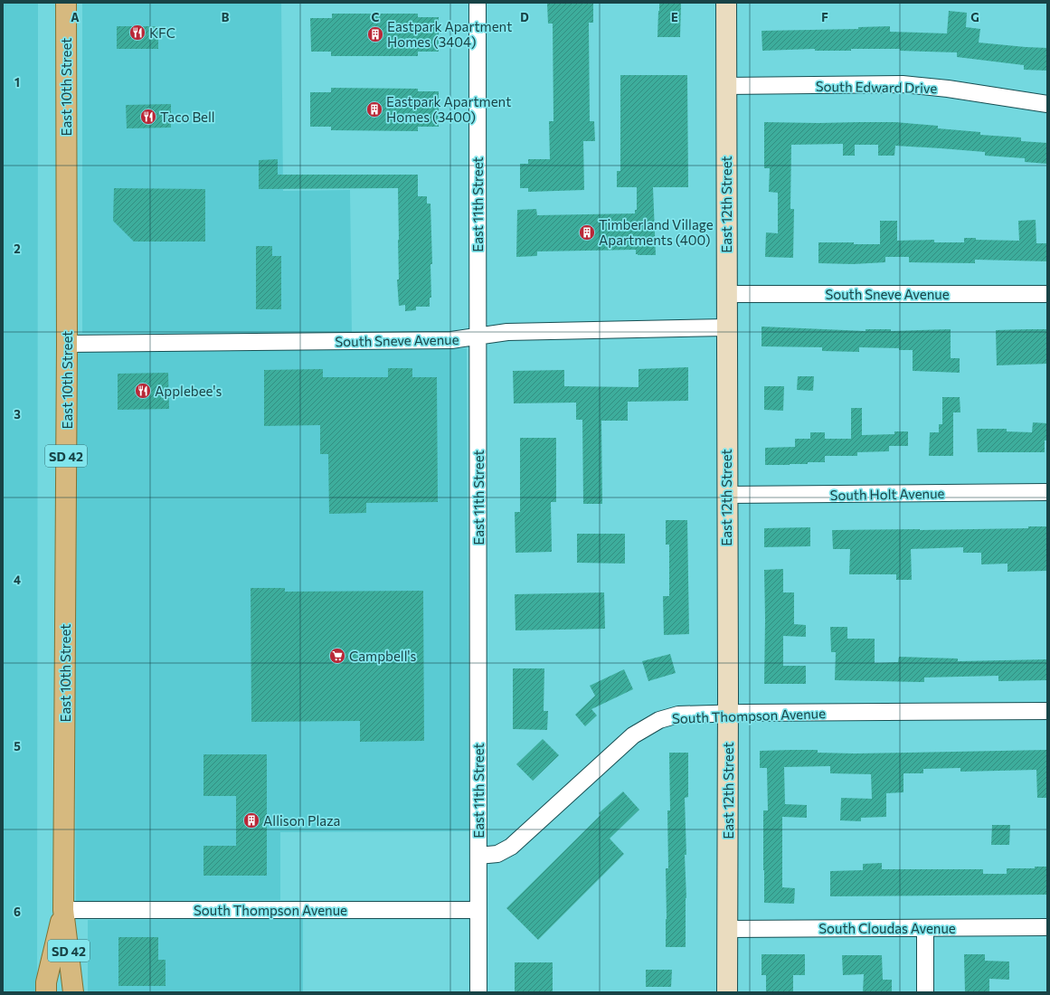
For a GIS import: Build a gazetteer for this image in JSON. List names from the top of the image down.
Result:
{
  "streets": {
    "main road": ["East 10th Street", "SD 42"],
    "street": [
      "South Edward Drive",
      "East 11th Street",
      "East 12th Street",
      "South Sneve Avenue",
      "South Holt Avenue",
      "South Thompson Avenue",
      "South Cloudas Avenue"
    ]
  },
  "crossings": [
    ["East 10th Street", "South Sneve Avenue"],
    ["East 10th Street", "South Thompson Avenue"],
    ["South Edward Drive", "East 12th Street"],
    ["East 11th Street", "South Sneve Avenue"],
    ["East 11th Street", "South Thompson Avenue"],
    ["East 12th Street", "South Sneve Avenue"],
    ["East 12th Street", "South Holt Avenue"],
    ["East 12th Street", "South Thompson Avenue"],
    ["East 12th Street", "South Cloudas Avenue"]
  ],
  "places": {
    "restaurant": ["KFC", "Taco Bell", "Applebee's"],
    "building": [
      "Eastpark Apartment Homes (3404)",
      "Eastpark Apartment Homes (3400)",
      "Timberland Village Apartments (400)",
      "Allison Plaza"
    ],
    "supermarket": ["Campbell's"]
  },
  "grid": {
    "columns": [
      "A",
      "B",
      "C",
      "D",
      "E",
      "F",
      "G"
    ],
    "rows": [
      "1",
      "2",
      "3",
      "4",
      "5",
      "6"
    ]
  }
}
